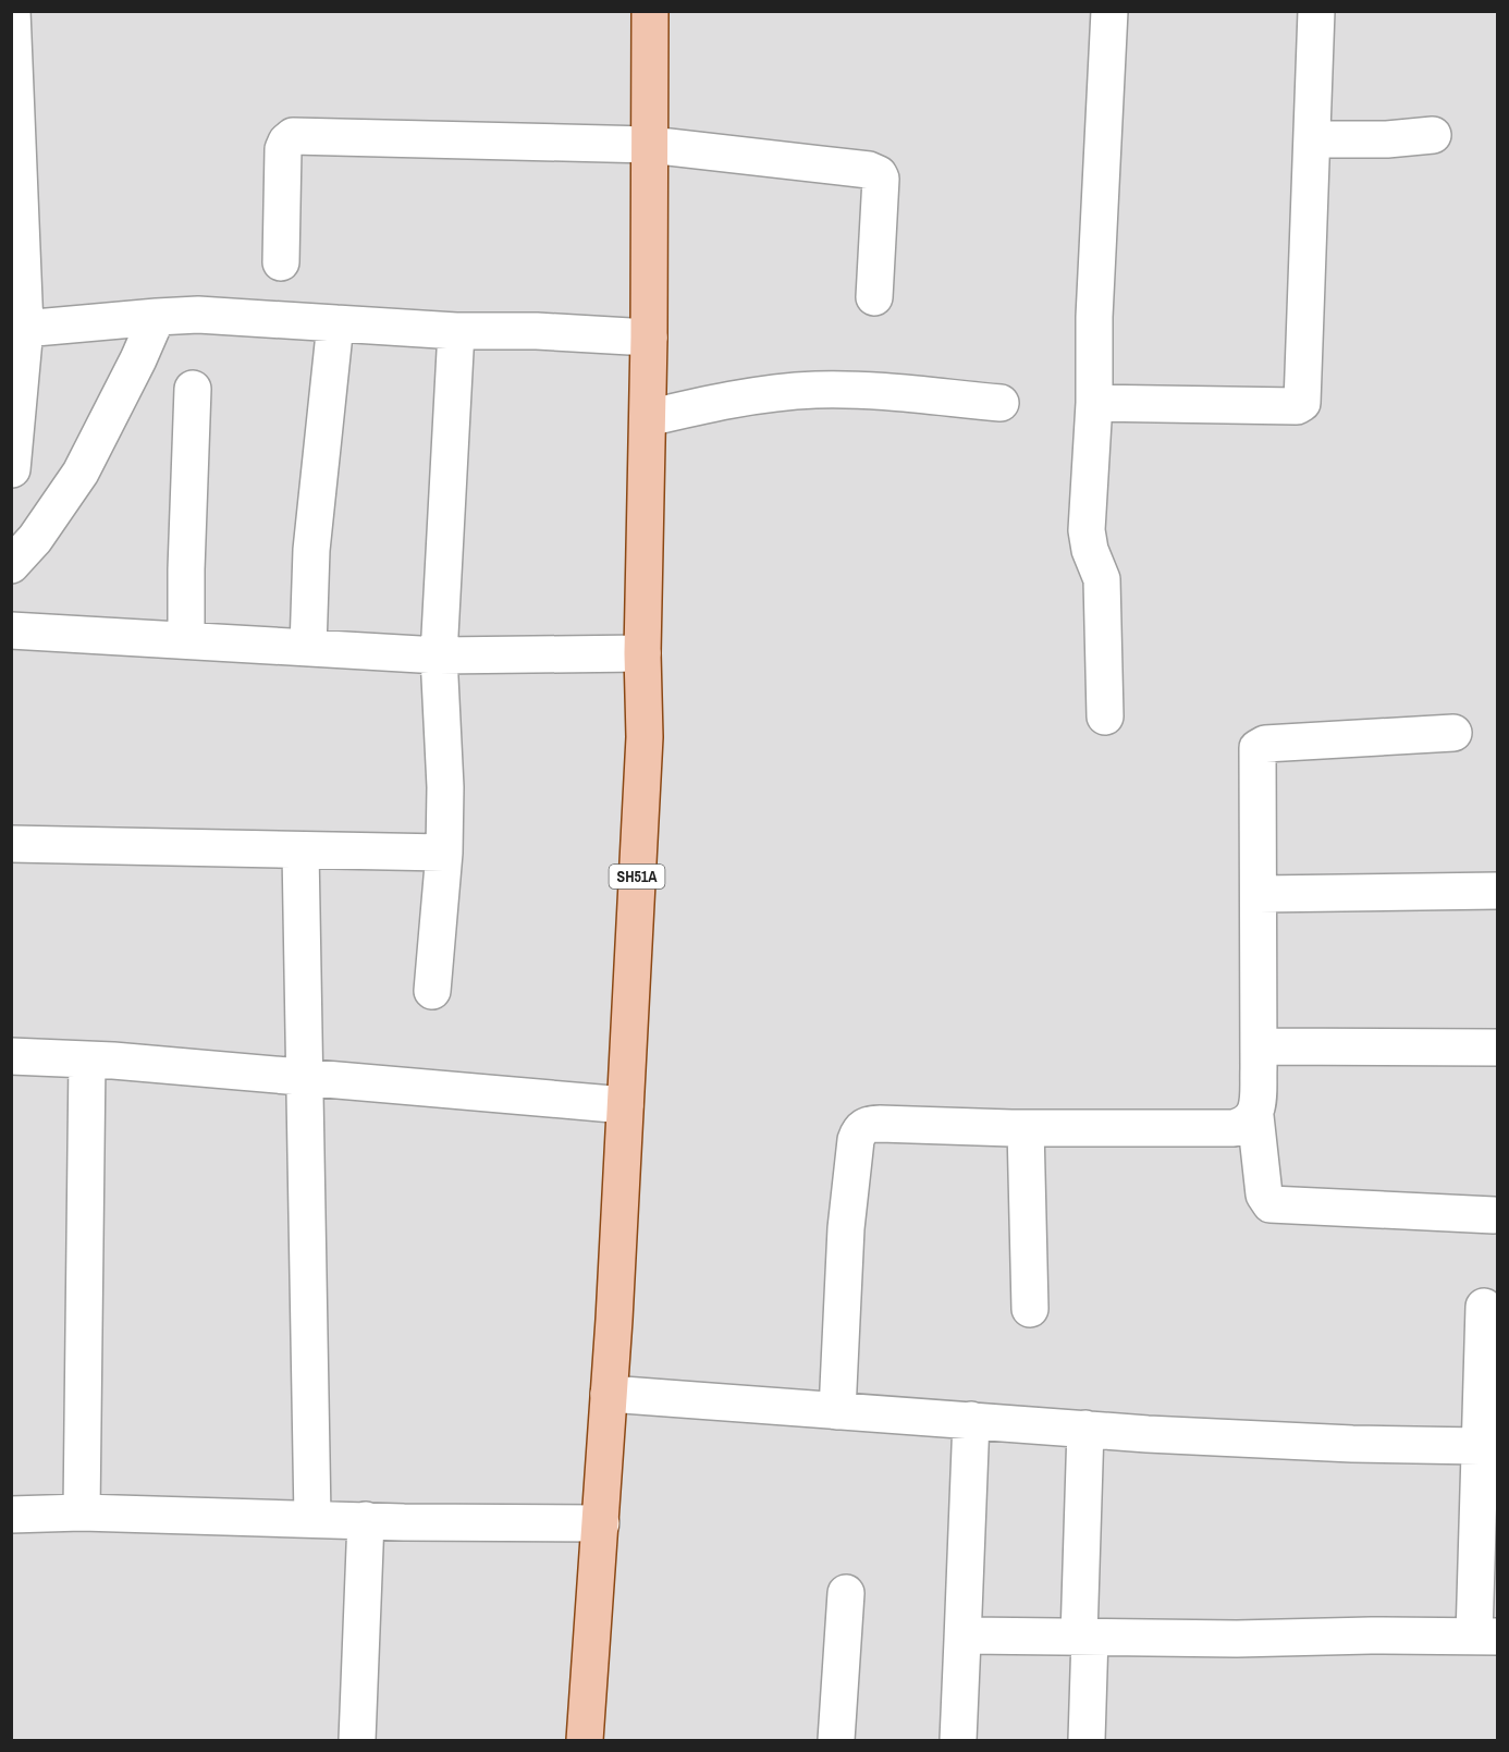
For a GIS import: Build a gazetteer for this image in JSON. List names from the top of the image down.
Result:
{
  "streets": {
    "main road": ["SH51A"]
  }
}
